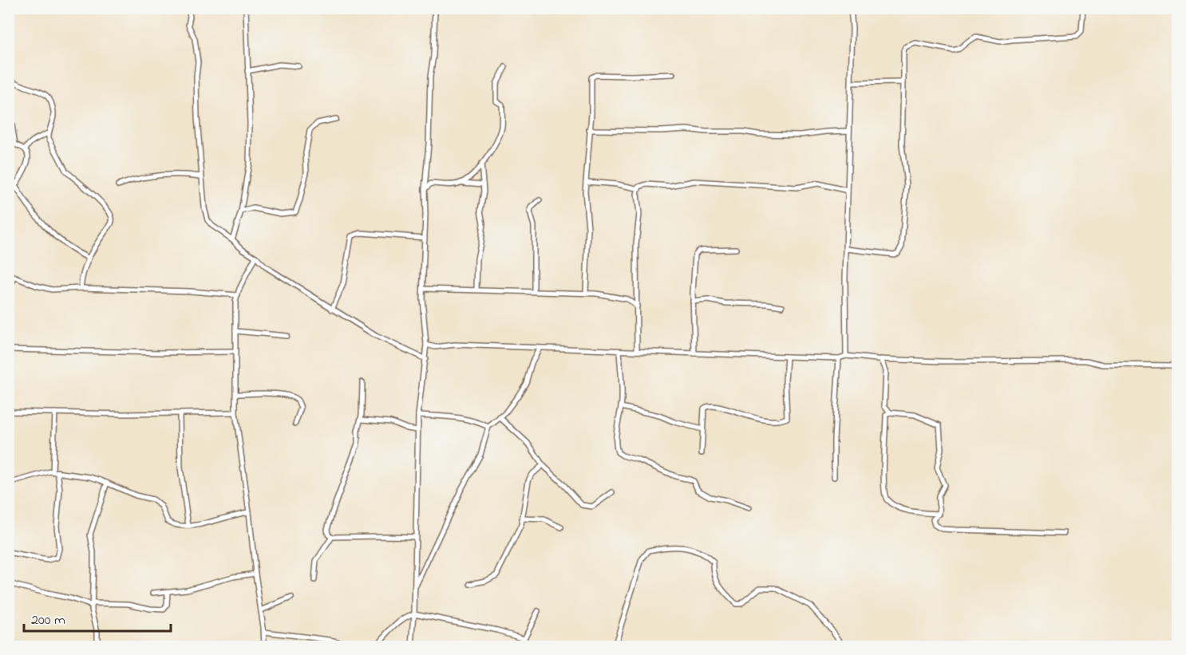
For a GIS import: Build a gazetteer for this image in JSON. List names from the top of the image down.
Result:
{
  "scale_bar": "200 m"
}
